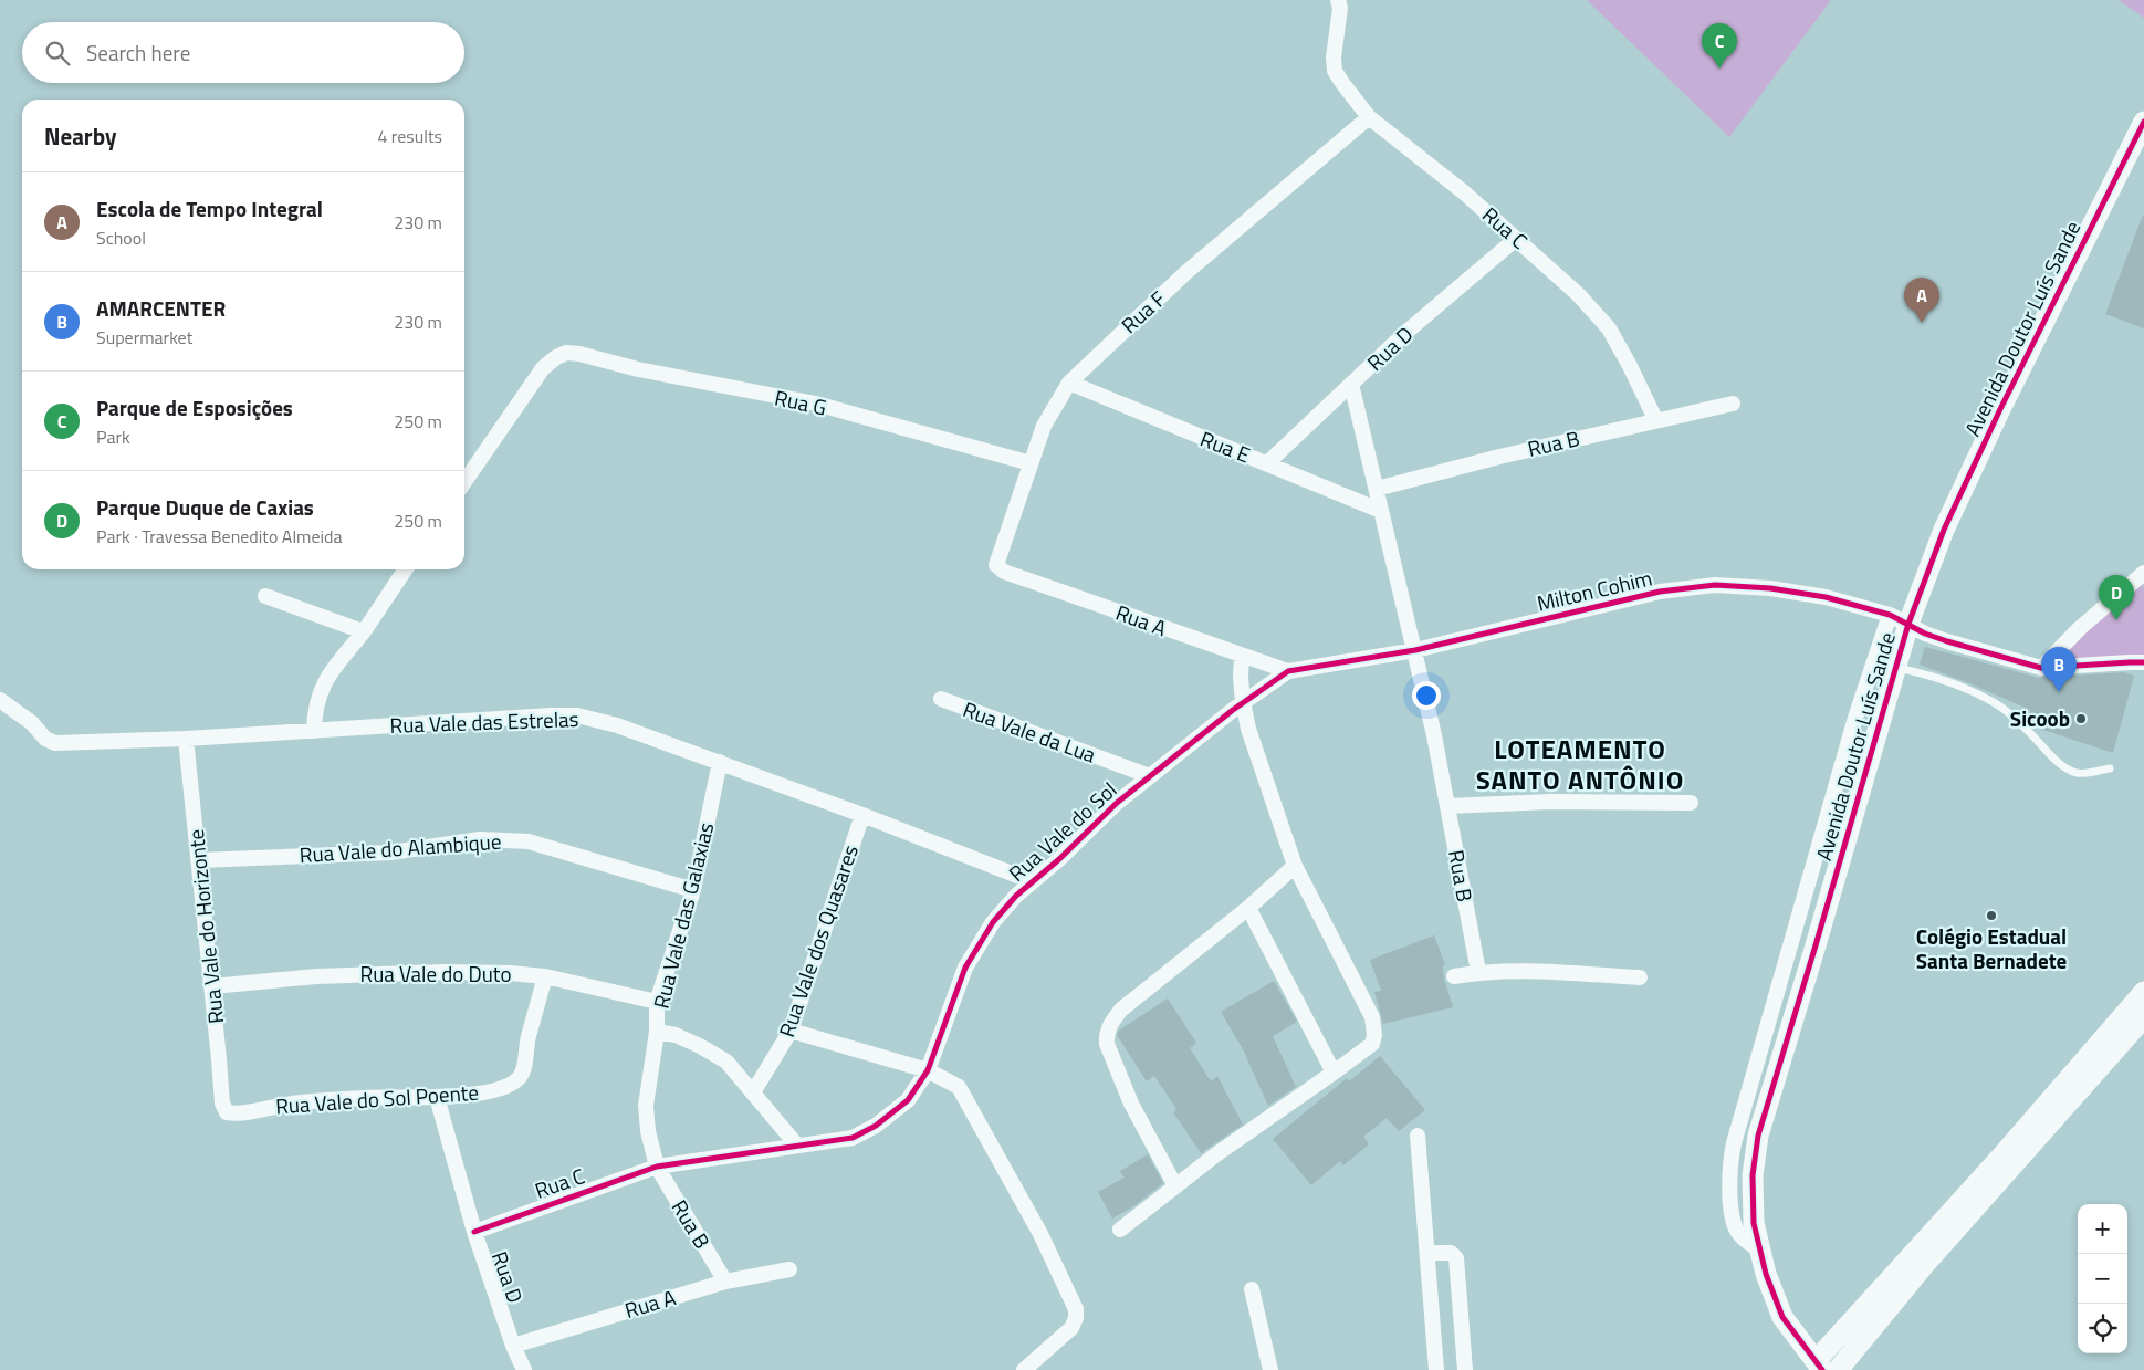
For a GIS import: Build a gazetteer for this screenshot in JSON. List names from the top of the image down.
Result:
{
  "streets": {
    "street": [
      "Rua C",
      "Rua F",
      "Avenida Doutor Luís Sande",
      "Rua D",
      "Rua G",
      "Rua B",
      "Rua E",
      "Milton Cohim",
      "Rua A",
      "Rua Vale das Estrelas",
      "Rua Vale da Lua",
      "Rua Vale do Sol",
      "Rua Vale do Alambique",
      "Rua Vale das Galaxias",
      "Rua Vale do Horizonte",
      "Rua Vale dos Quasares",
      "Rua Vale do Duto",
      "Rua Vale do Sol Poente"
    ]
  },
  "crossings": [
    ["Rua C", "Rua F"],
    ["Rua C", "Rua D"],
    ["Rua C", "Rua B"],
    ["Rua C", "Rua Vale do Sol"],
    ["Rua C", "Rua Vale das Galaxias"],
    ["Rua F", "Rua G"],
    ["Rua F", "Rua E"],
    ["Rua F", "Rua A"],
    ["Avenida Doutor Luís Sande", "Milton Cohim"],
    ["Rua D", "Rua B"],
    ["Rua D", "Rua E"],
    ["Rua D", "Rua A"],
    ["Rua D", "Rua Vale do Sol Poente"],
    ["Rua B", "Rua E"],
    ["Rua B", "Milton Cohim"],
    ["Rua B", "Rua A"],
    ["Rua B", "Rua Vale das Galaxias"],
    ["Milton Cohim", "Rua A"],
    ["Milton Cohim", "Rua Vale do Sol"],
    ["Rua A", "Rua Vale do Sol"],
    ["Rua Vale das Estrelas", "Rua Vale do Sol"],
    ["Rua Vale das Estrelas", "Rua Vale das Galaxias"],
    ["Rua Vale das Estrelas", "Rua Vale do Horizonte"],
    ["Rua Vale das Estrelas", "Rua Vale dos Quasares"],
    ["Rua Vale da Lua", "Rua Vale do Sol"],
    ["Rua Vale do Alambique", "Rua Vale das Galaxias"],
    ["Rua Vale do Alambique", "Rua Vale do Horizonte"],
    ["Rua Vale das Galaxias", "Rua Vale do Duto"],
    ["Rua Vale do Horizonte", "Rua Vale do Duto"],
    ["Rua Vale do Horizonte", "Rua Vale do Sol Poente"],
    ["Rua Vale do Duto", "Rua Vale do Sol Poente"]
  ],
  "districts": ["LOTEAMENTO SANTO ANTÔNIO"],
  "places": ["Sicoob", "Colégio Estadual Santa Bernadete"],
  "page": {
    "search": "Search here",
    "pins": [
      "C",
      "A",
      "D",
      "B"
    ],
    "heading": ["Nearby", "4 results"],
    "list": [
      {
        "mark": "A",
        "name": "Escola de Tempo Integral",
        "note": "School",
        "value": "230 m"
      },
      {
        "mark": "B",
        "name": "AMARCENTER",
        "note": "Supermarket",
        "value": "230 m"
      },
      {
        "mark": "C",
        "name": "Parque de Esposições",
        "note": "Park",
        "value": "250 m"
      },
      {
        "mark": "D",
        "name": "Parque Duque de Caxias",
        "note": "Park · Travessa Benedito Almeida",
        "value": "250 m"
      }
    ],
    "map_buttons": ["+", "−"]
  }
}
